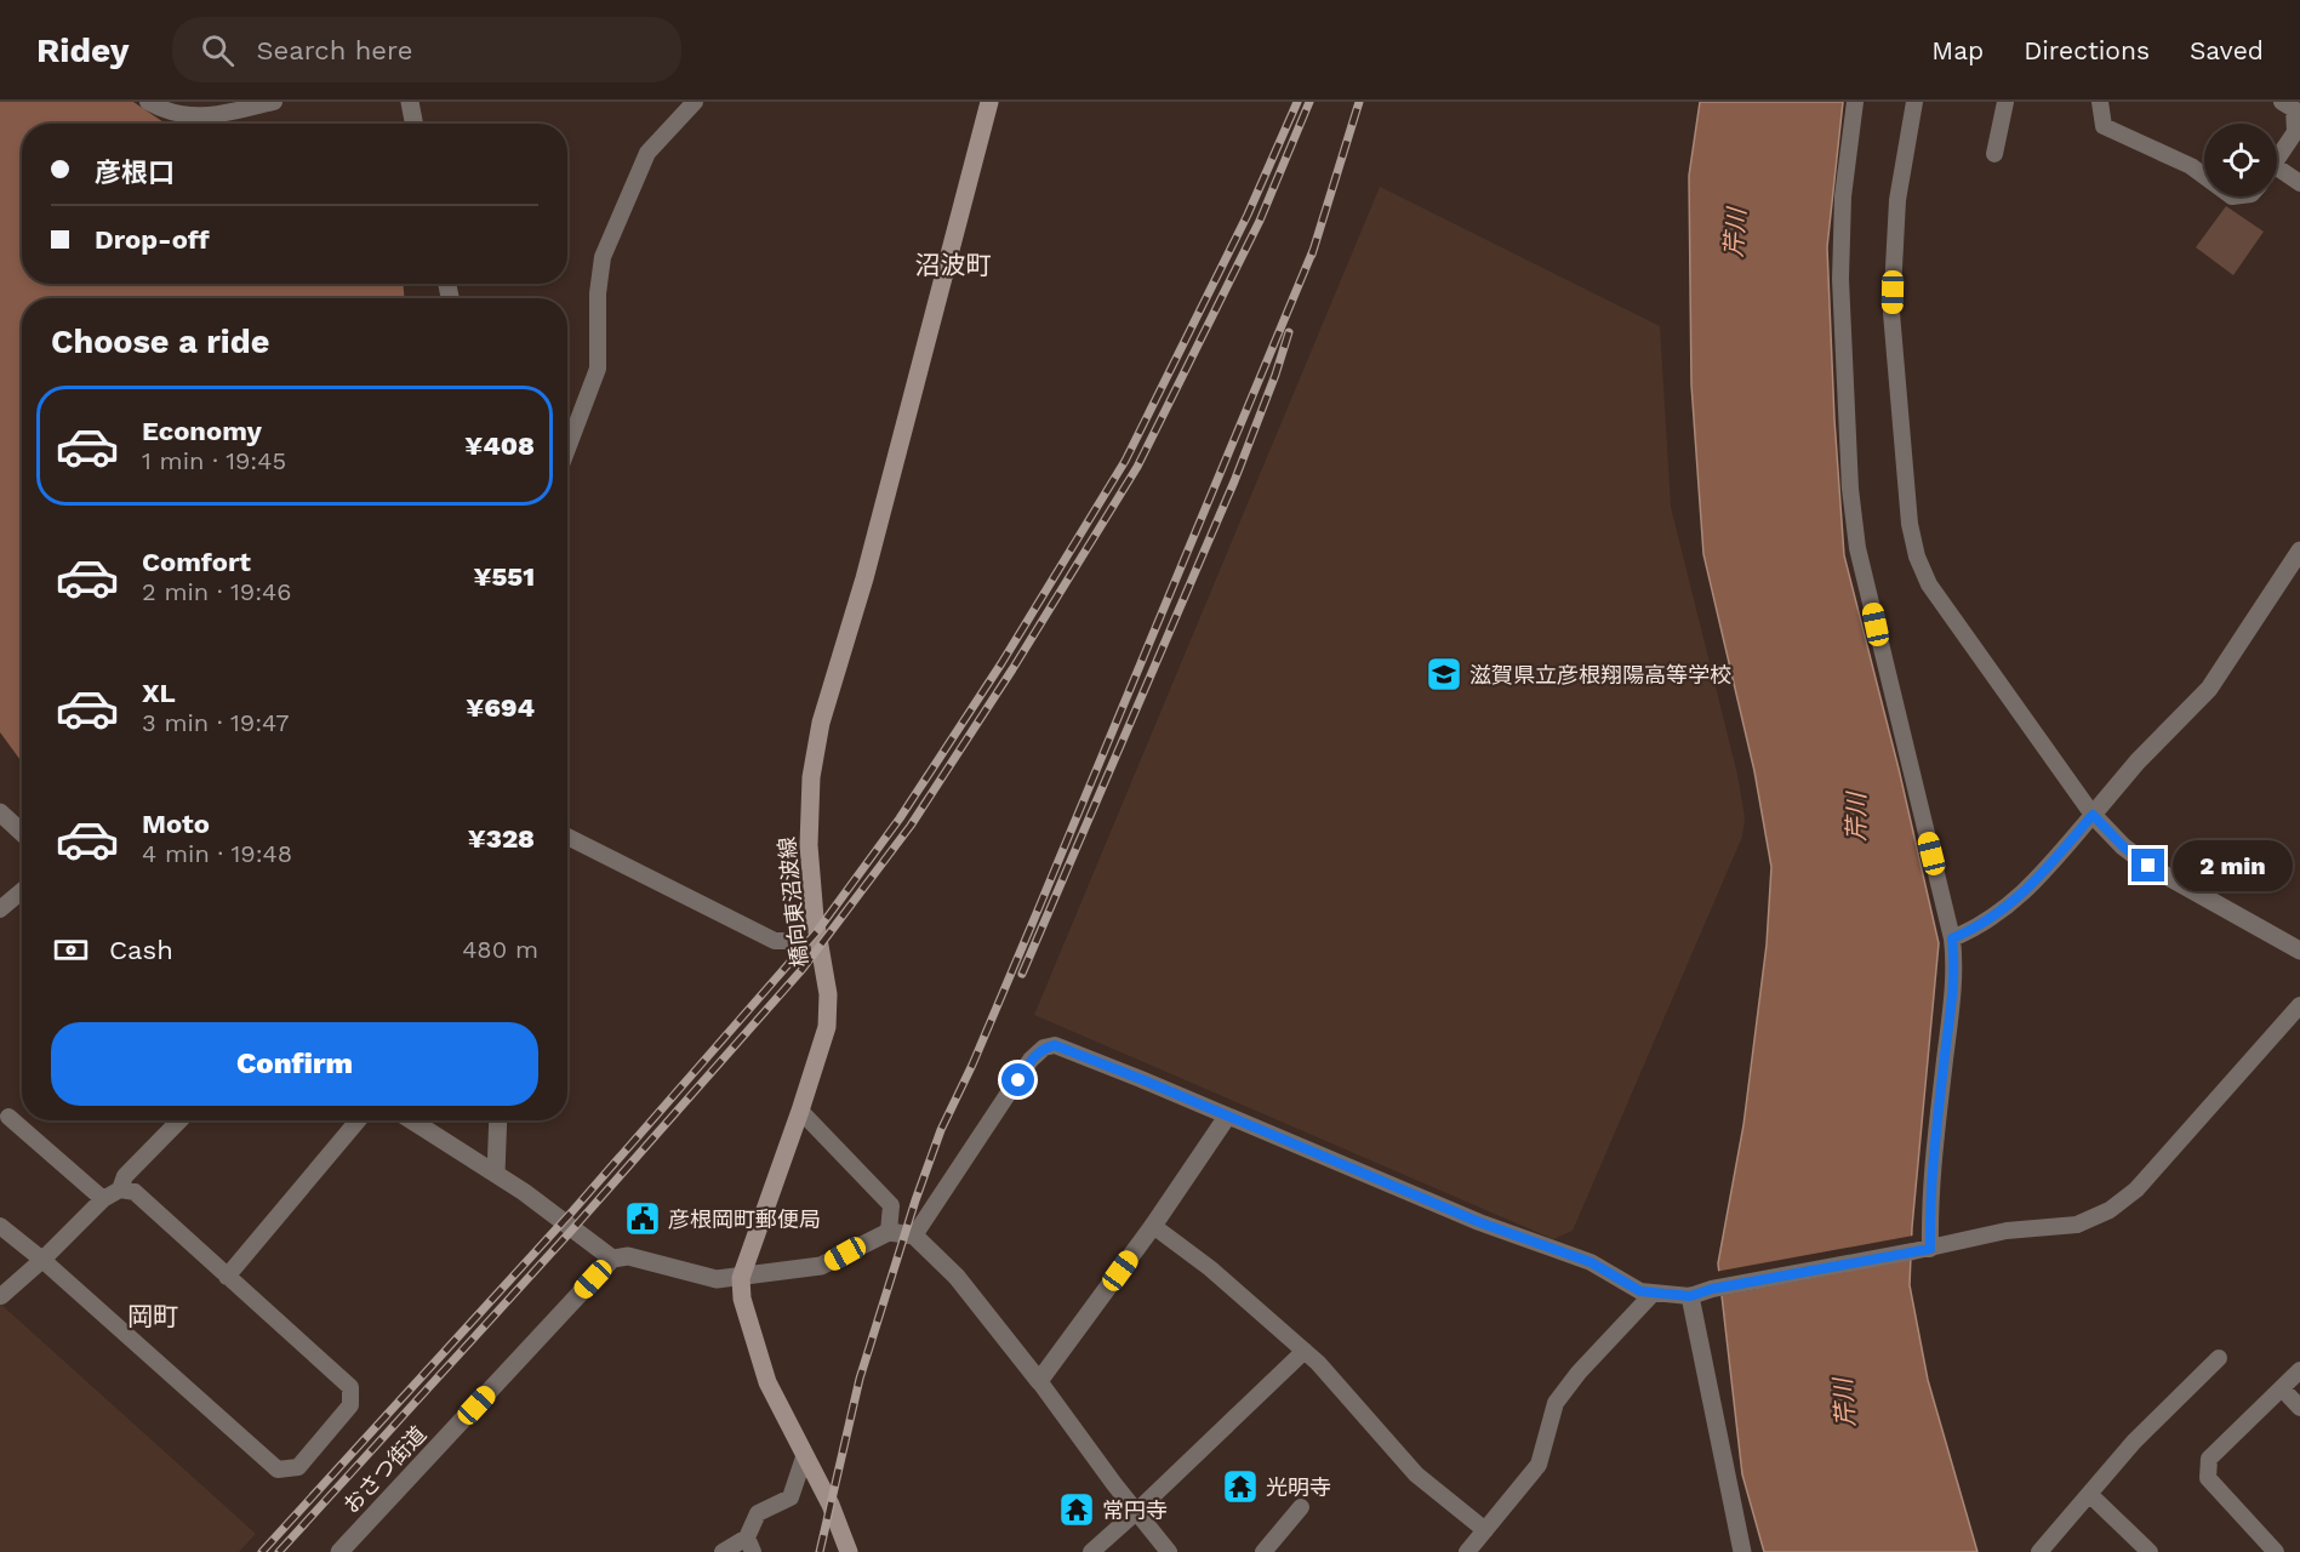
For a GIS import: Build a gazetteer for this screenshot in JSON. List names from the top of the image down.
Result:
{
  "streets": {
    "main road": ["橋向東沼波線"],
    "street": ["おさつ街道"]
  },
  "districts": ["沼波町", "岡町"],
  "water": ["芹川"],
  "places": {
    "school or university": ["滋賀県立彦根翔陽高等学校"],
    "public building": ["彦根岡町郵便局"],
    "temple": ["光明寺", "常円寺"]
  },
  "page": {
    "header": "Ridey",
    "search": "Search here",
    "nav": ["Map", "Directions", "Saved"],
    "banner": ["彦根口", "Drop-off"],
    "heading": "Choose a ride",
    "list": [
      {
        "name": "Economy",
        "note": "1 min · 19:45",
        "value": "¥408"
      },
      {
        "name": "Comfort",
        "note": "2 min · 19:46",
        "value": "¥551"
      },
      {
        "name": "XL",
        "note": "3 min · 19:47",
        "value": "¥694"
      },
      {
        "name": "Moto",
        "note": "4 min · 19:48",
        "value": "¥328"
      }
    ],
    "bubble": "2 min",
    "pay": ["Cash", "480 m"],
    "buttons": "Confirm"
  }
}
